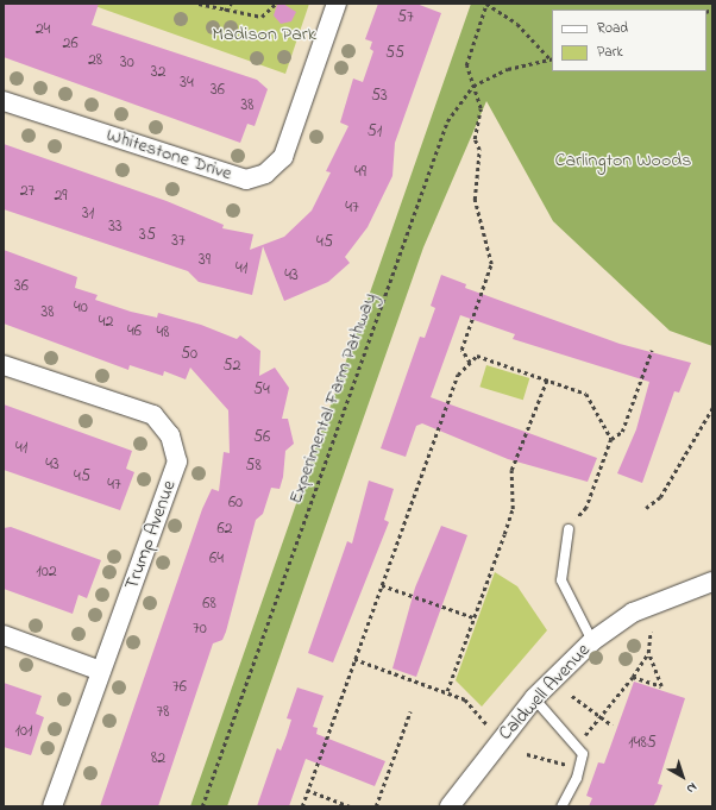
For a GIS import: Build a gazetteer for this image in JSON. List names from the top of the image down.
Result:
{
  "streets": {
    "street": ["Whitestone Drive", "Trump Avenue", "Caldwell Avenue"],
    "path": ["Experimental Farm Pathway"]
  },
  "parks": ["Madison Park", "Carlington Woods"],
  "house_numbers": [
    "57",
    "24",
    "26",
    "55",
    "28",
    "30",
    "32",
    "34",
    "36",
    "53",
    "38",
    "51",
    "49",
    "27",
    "29",
    "47",
    "31",
    "33",
    "35",
    "37",
    "45",
    "39",
    "41",
    "43",
    "36",
    "40",
    "38",
    "42",
    "46",
    "48",
    "50",
    "52",
    "54",
    "56",
    "41",
    "43",
    "58",
    "45",
    "47",
    "60",
    "62",
    "64",
    "102",
    "68",
    "70",
    "76",
    "78",
    "101",
    "1485",
    "82"
  ],
  "legend": ["Road", "Park"],
  "north": "bottom right"
}
